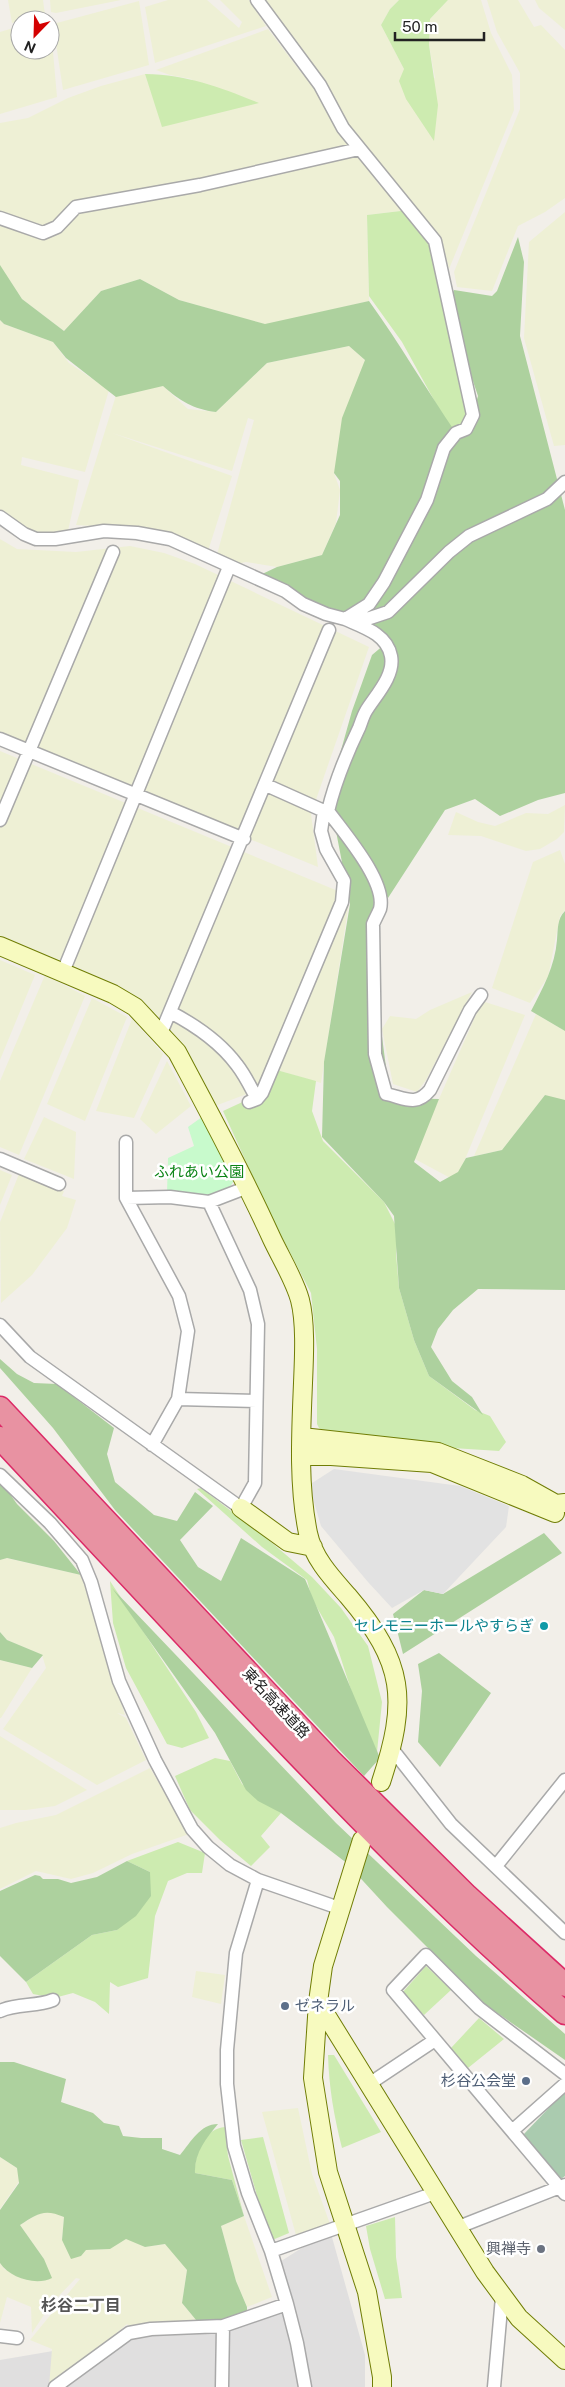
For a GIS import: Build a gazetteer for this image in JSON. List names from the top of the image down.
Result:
{
  "streets": {
    "highway": ["東名高速道路"]
  },
  "districts": ["杉谷二丁目"],
  "parks": ["ふれあい公園"],
  "places": [
    "セレモニーホールやすらぎ",
    "ゼネラル",
    "杉谷公会堂",
    "興禅寺"
  ],
  "scale_bar": "50 m",
  "north": "bottom left"
}
